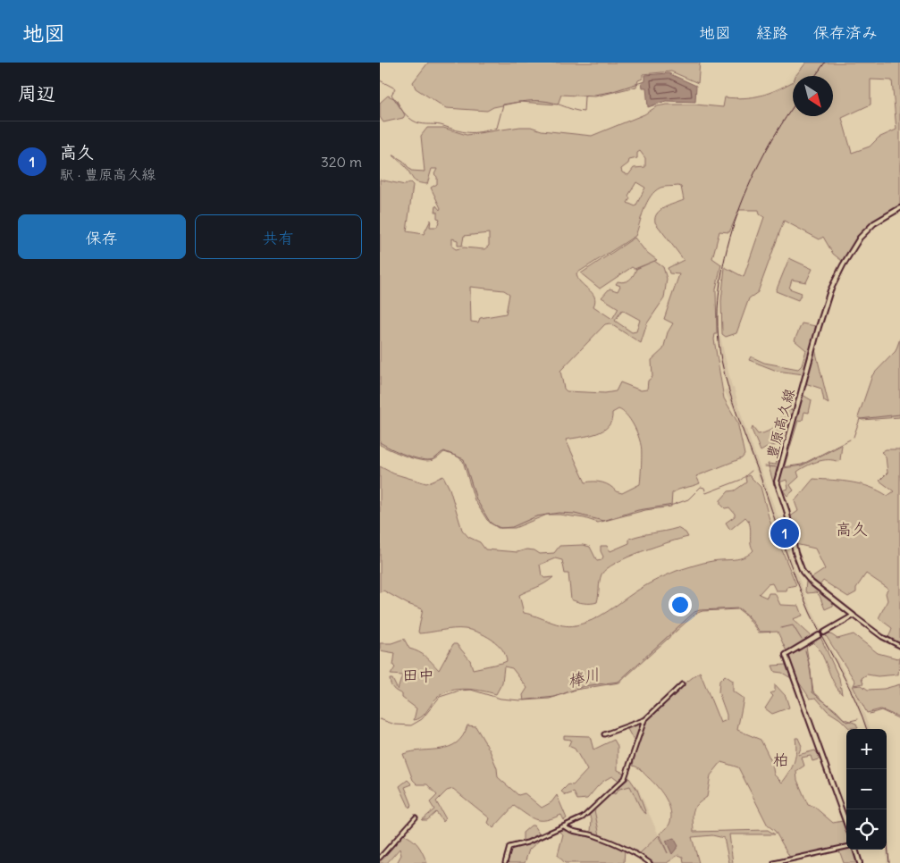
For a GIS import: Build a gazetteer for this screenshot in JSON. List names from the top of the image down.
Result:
{
  "streets": {
    "main road": ["豊原高久線"]
  },
  "districts": ["高久", "田中", "柏"],
  "water": ["棒川"],
  "north": "bottom right",
  "page": {
    "header": "地図",
    "nav": ["地図", "経路", "保存済み"],
    "heading": "周辺",
    "list": [
      {
        "mark": "1",
        "name": "高久",
        "note": "駅 · 豊原高久線",
        "value": "320 m"
      }
    ],
    "buttons": ["保存", "共有"],
    "pins": "1",
    "map_buttons": ["+", "−"]
  }
}
